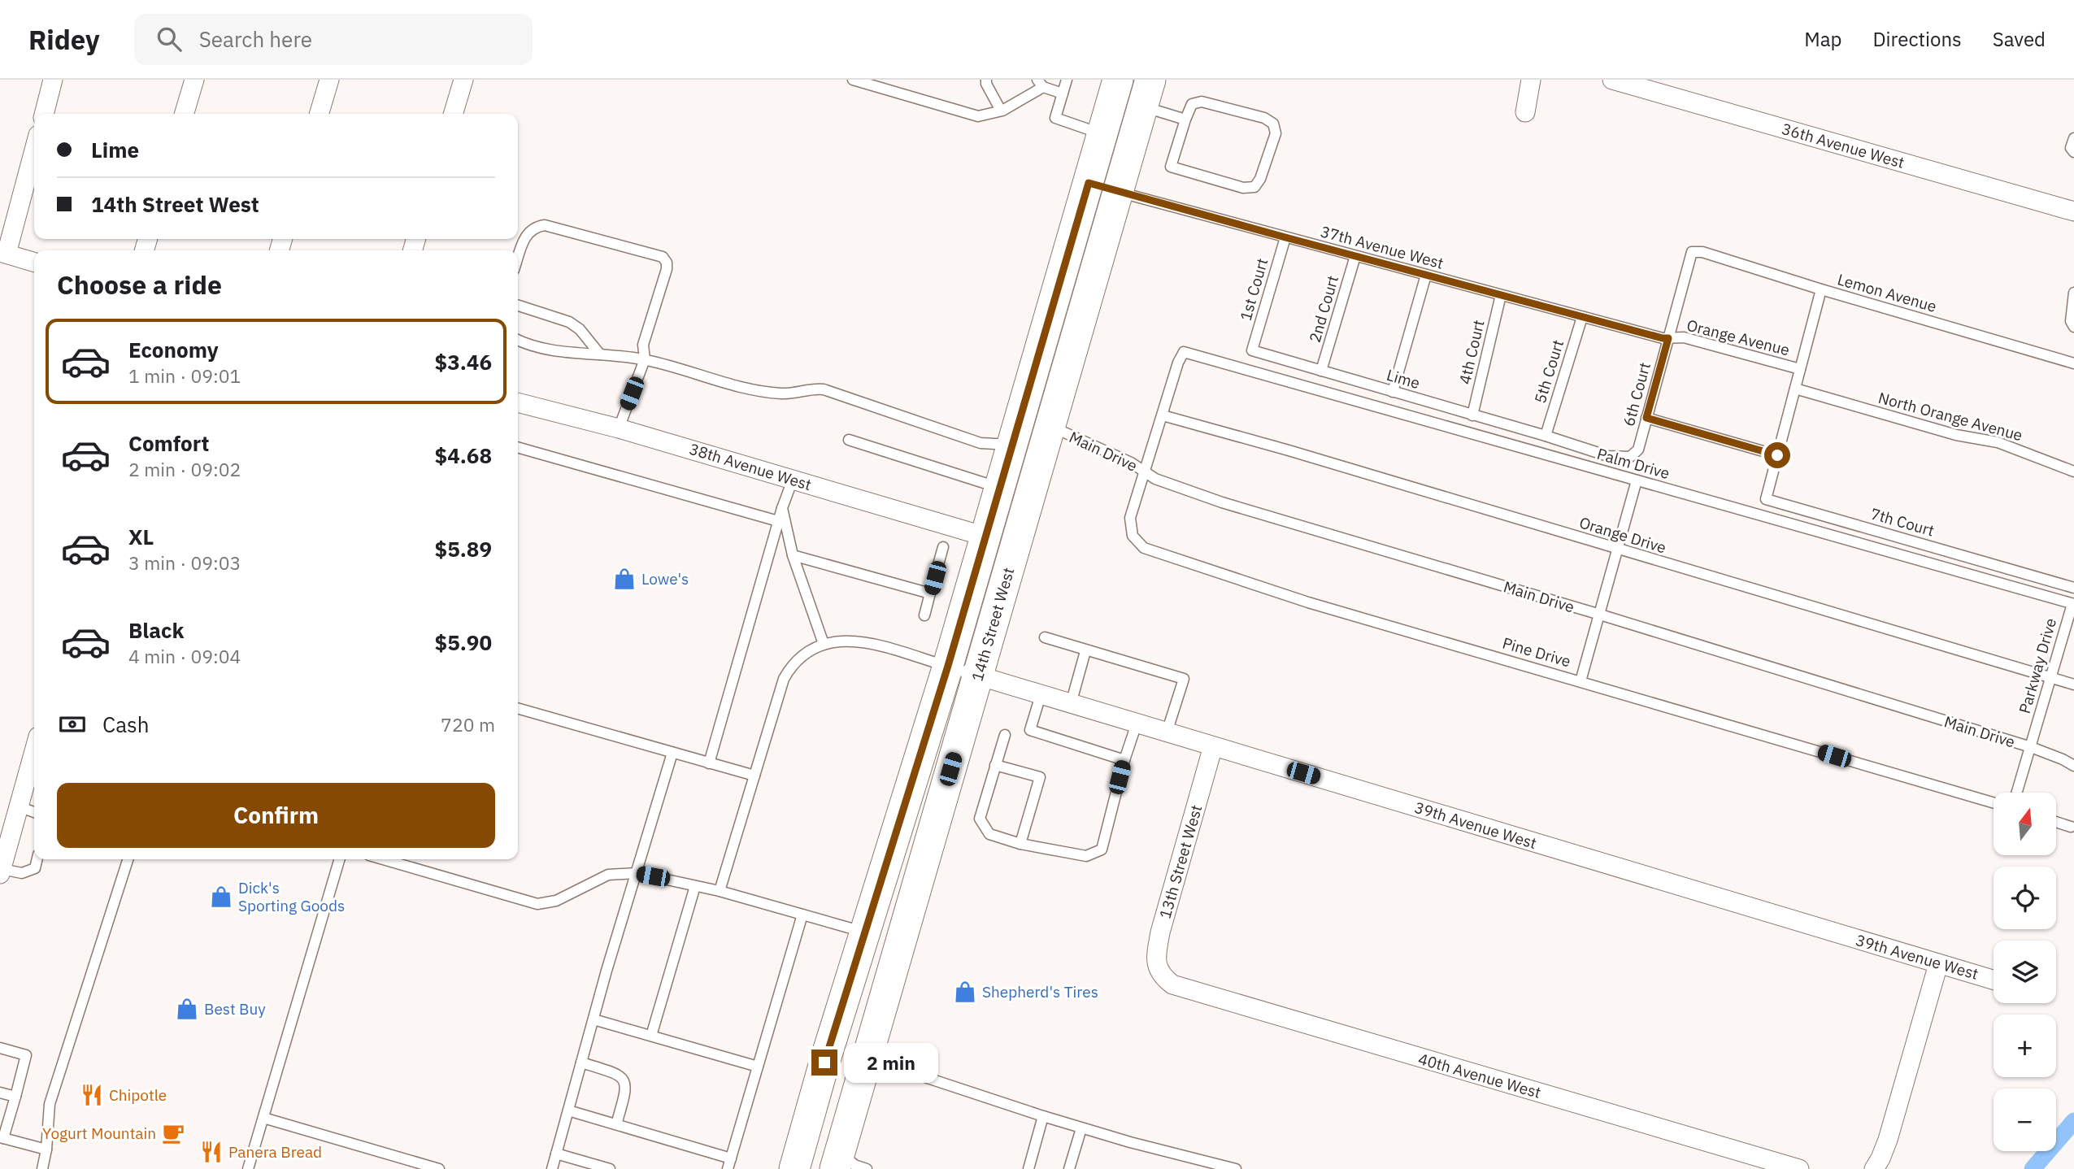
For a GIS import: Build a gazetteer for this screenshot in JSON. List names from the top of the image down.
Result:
{
  "streets": {
    "main road": ["14th Street West"],
    "street": [
      "36th Avenue West",
      "Main Drive",
      "38th Avenue West",
      "39th Avenue West",
      "13th Street West",
      "40th Avenue West"
    ],
    "lane": [
      "37th Avenue West",
      "1st Court",
      "Lemon Avenue",
      "2nd Court",
      "Orange Avenue",
      "4th Court",
      "5th Court",
      "Lime",
      "6th Court",
      "North Orange Avenue",
      "Palm Drive",
      "7th Court",
      "Orange Drive",
      "Pine Drive",
      "Parkway Drive"
    ]
  },
  "crossings": [
    ["37th Avenue West", "1st Court"],
    ["37th Avenue West", "2nd Court"],
    ["37th Avenue West", "Orange Avenue"],
    ["37th Avenue West", "4th Court"],
    ["37th Avenue West", "5th Court"],
    ["37th Avenue West", "6th Court"],
    ["37th Avenue West", "14th Street West"],
    ["1st Court", "Lime"],
    ["Lemon Avenue", "6th Court"],
    ["2nd Court", "Lime"],
    ["Orange Avenue", "6th Court"],
    ["4th Court", "Lime"],
    ["5th Court", "Lime"],
    ["5th Court", "6th Court"],
    ["Lime", "6th Court"],
    ["Main Drive", "14th Street West"],
    ["Main Drive", "Pine Drive"],
    ["Main Drive", "Parkway Drive"],
    ["Palm Drive", "Pine Drive"],
    ["Palm Drive", "Parkway Drive"],
    ["38th Avenue West", "14th Street West"],
    ["Orange Drive", "Pine Drive"],
    ["Orange Drive", "Parkway Drive"],
    ["14th Street West", "39th Avenue West"],
    ["39th Avenue West", "13th Street West"],
    ["13th Street West", "40th Avenue West"]
  ],
  "places": {
    "shop": [
      "Lowe's",
      "Dick's Sporting Goods",
      "Shepherd's Tires",
      "Best Buy"
    ],
    "restaurant": ["Chipotle", "Panera Bread"],
    "cafe": ["Yogurt Mountain"]
  },
  "north": "top",
  "page": {
    "header": "Ridey",
    "search": "Search here",
    "nav": ["Map", "Directions", "Saved"],
    "banner": ["Lime", "14th Street West"],
    "heading": "Choose a ride",
    "list": [
      {
        "name": "Economy",
        "note": "1 min · 09:01",
        "value": "$3.46"
      },
      {
        "name": "Comfort",
        "note": "2 min · 09:02",
        "value": "$4.68"
      },
      {
        "name": "XL",
        "note": "3 min · 09:03",
        "value": "$5.89"
      },
      {
        "name": "Black",
        "note": "4 min · 09:04",
        "value": "$5.90"
      }
    ],
    "pay": ["Cash", "720 m"],
    "buttons": "Confirm",
    "map_buttons": ["+", "−"],
    "bubble": "2 min"
  }
}
